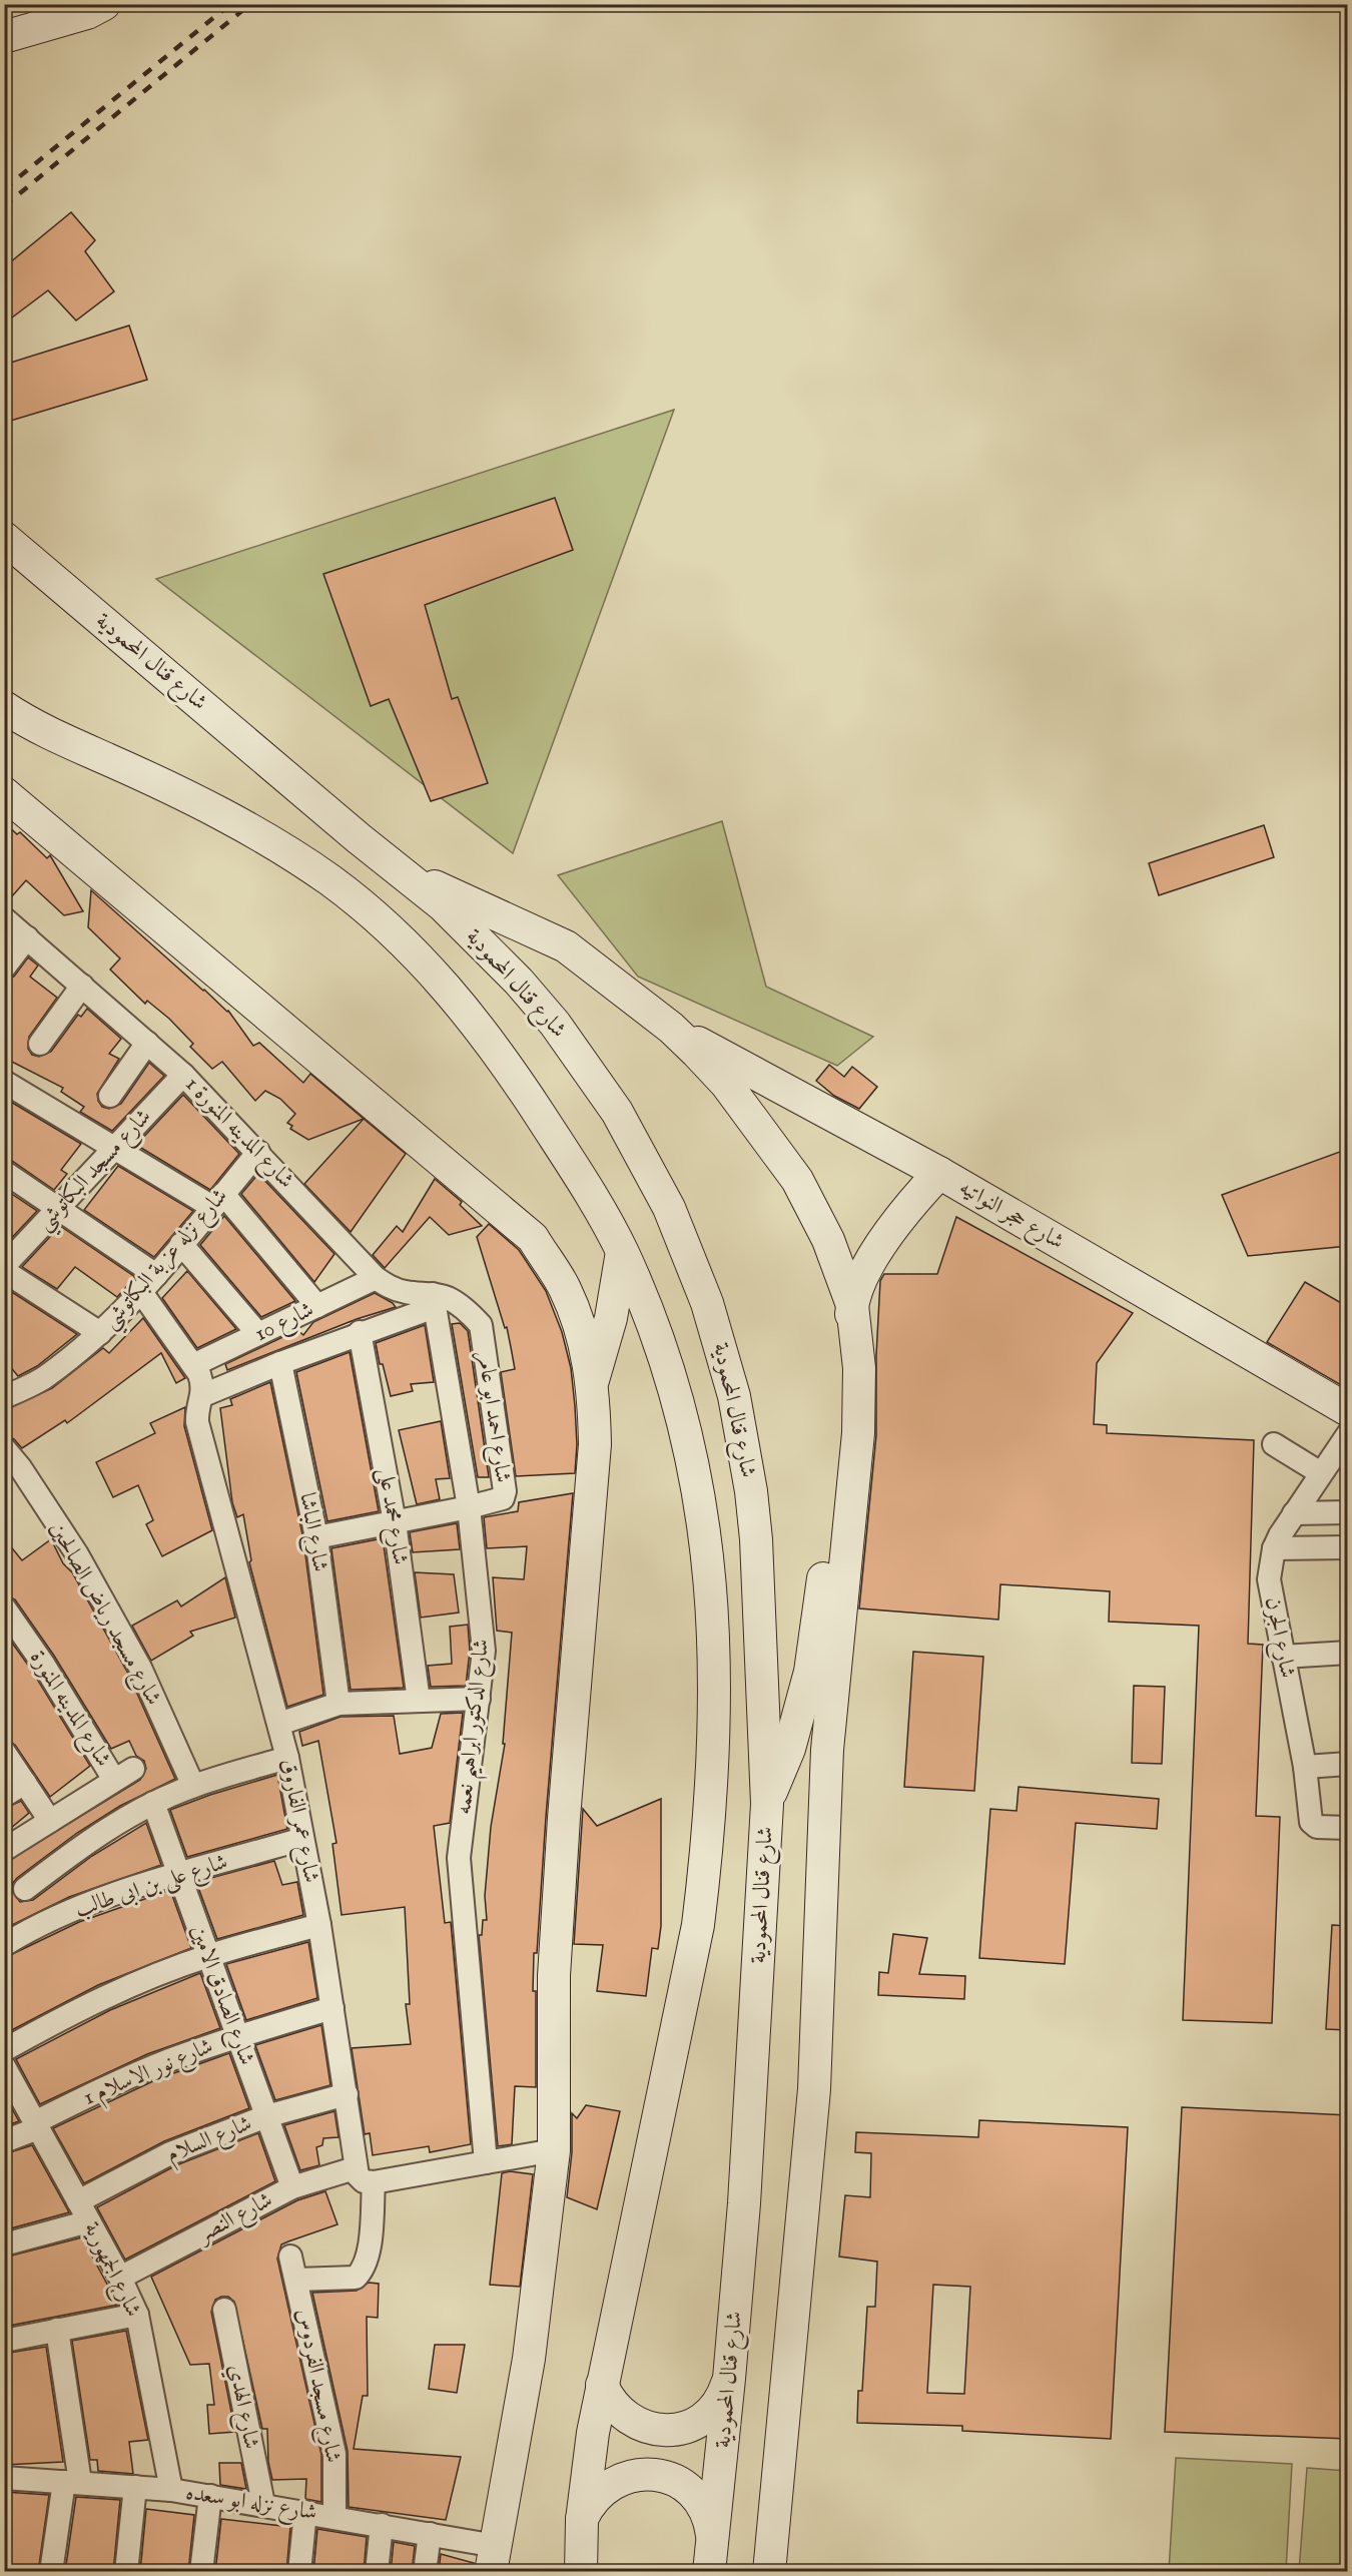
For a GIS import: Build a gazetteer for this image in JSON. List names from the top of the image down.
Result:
{
  "streets": {
    "main road": ["شارع قنال المحمودية", "شارع حجر النواتيه"],
    "street": [
      "شارع المدينه المنورة 1",
      "شارع مسجد البكاتوشي",
      "شارع نزله عزبة البكاتوشي",
      "شارع 10",
      "شارع احمد ابو عامر",
      "شارع محمد على",
      "شارع الباشا",
      "شارع مسجد رياض الصالحين",
      "شارع الجرن",
      "شارع المدينه المنورة",
      "شارع الدكتور ابراهيم نعمه",
      "شارع عمر الفاروق",
      "شارع على بن ابى طالب",
      "شارع الصادق الامين",
      "شارع نور الاسلام 1",
      "شارع السلام",
      "شارع النصر",
      "شارع الجمهورية",
      "شارع مسجد الفردوس",
      "شارع الهدي",
      "شارع نزله ابو سعده"
    ]
  },
  "crossings": [
    ["شارع المدينه المنورة 1", "شارع مسجد البكاتوشي"],
    ["شارع المدينه المنورة 1", "شارع نزله عزبة البكاتوشي"],
    ["شارع المدينه المنورة 1", "شارع 10"],
    ["شارع المدينه المنورة 1", "شارع احمد ابو عامر"],
    ["شارع المدينه المنورة 1", "شارع الدكتور ابراهيم نعمه"],
    ["شارع نزله عزبة البكاتوشي", "شارع عمر الفاروق"],
    ["شارع 10", "شارع عمر الفاروق"],
    ["شارع احمد ابو عامر", "شارع محمد على"],
    ["شارع احمد ابو عامر", "شارع الباشا"],
    ["شارع احمد ابو عامر", "شارع الدكتور ابراهيم نعمه"],
    ["شارع عمر الفاروق", "شارع على بن ابى طالب"],
    ["شارع عمر الفاروق", "شارع نور الاسلام 1"],
    ["شارع عمر الفاروق", "شارع السلام"],
    ["شارع عمر الفاروق", "شارع النصر"],
    ["شارع على بن ابى طالب", "شارع الصادق الامين"],
    ["شارع الصادق الامين", "شارع نور الاسلام 1"],
    ["شارع الصادق الامين", "شارع السلام"],
    ["شارع الصادق الامين", "شارع النصر"],
    ["شارع نور الاسلام 1", "شارع الجمهورية"],
    ["شارع السلام", "شارع الجمهورية"],
    ["شارع النصر", "شارع الجمهورية"],
    ["شارع الجمهورية", "شارع نزله ابو سعده"],
    ["شارع مسجد الفردوس", "شارع نزله ابو سعده"],
    ["شارع الهدي", "شارع نزله ابو سعده"]
  ]
}
